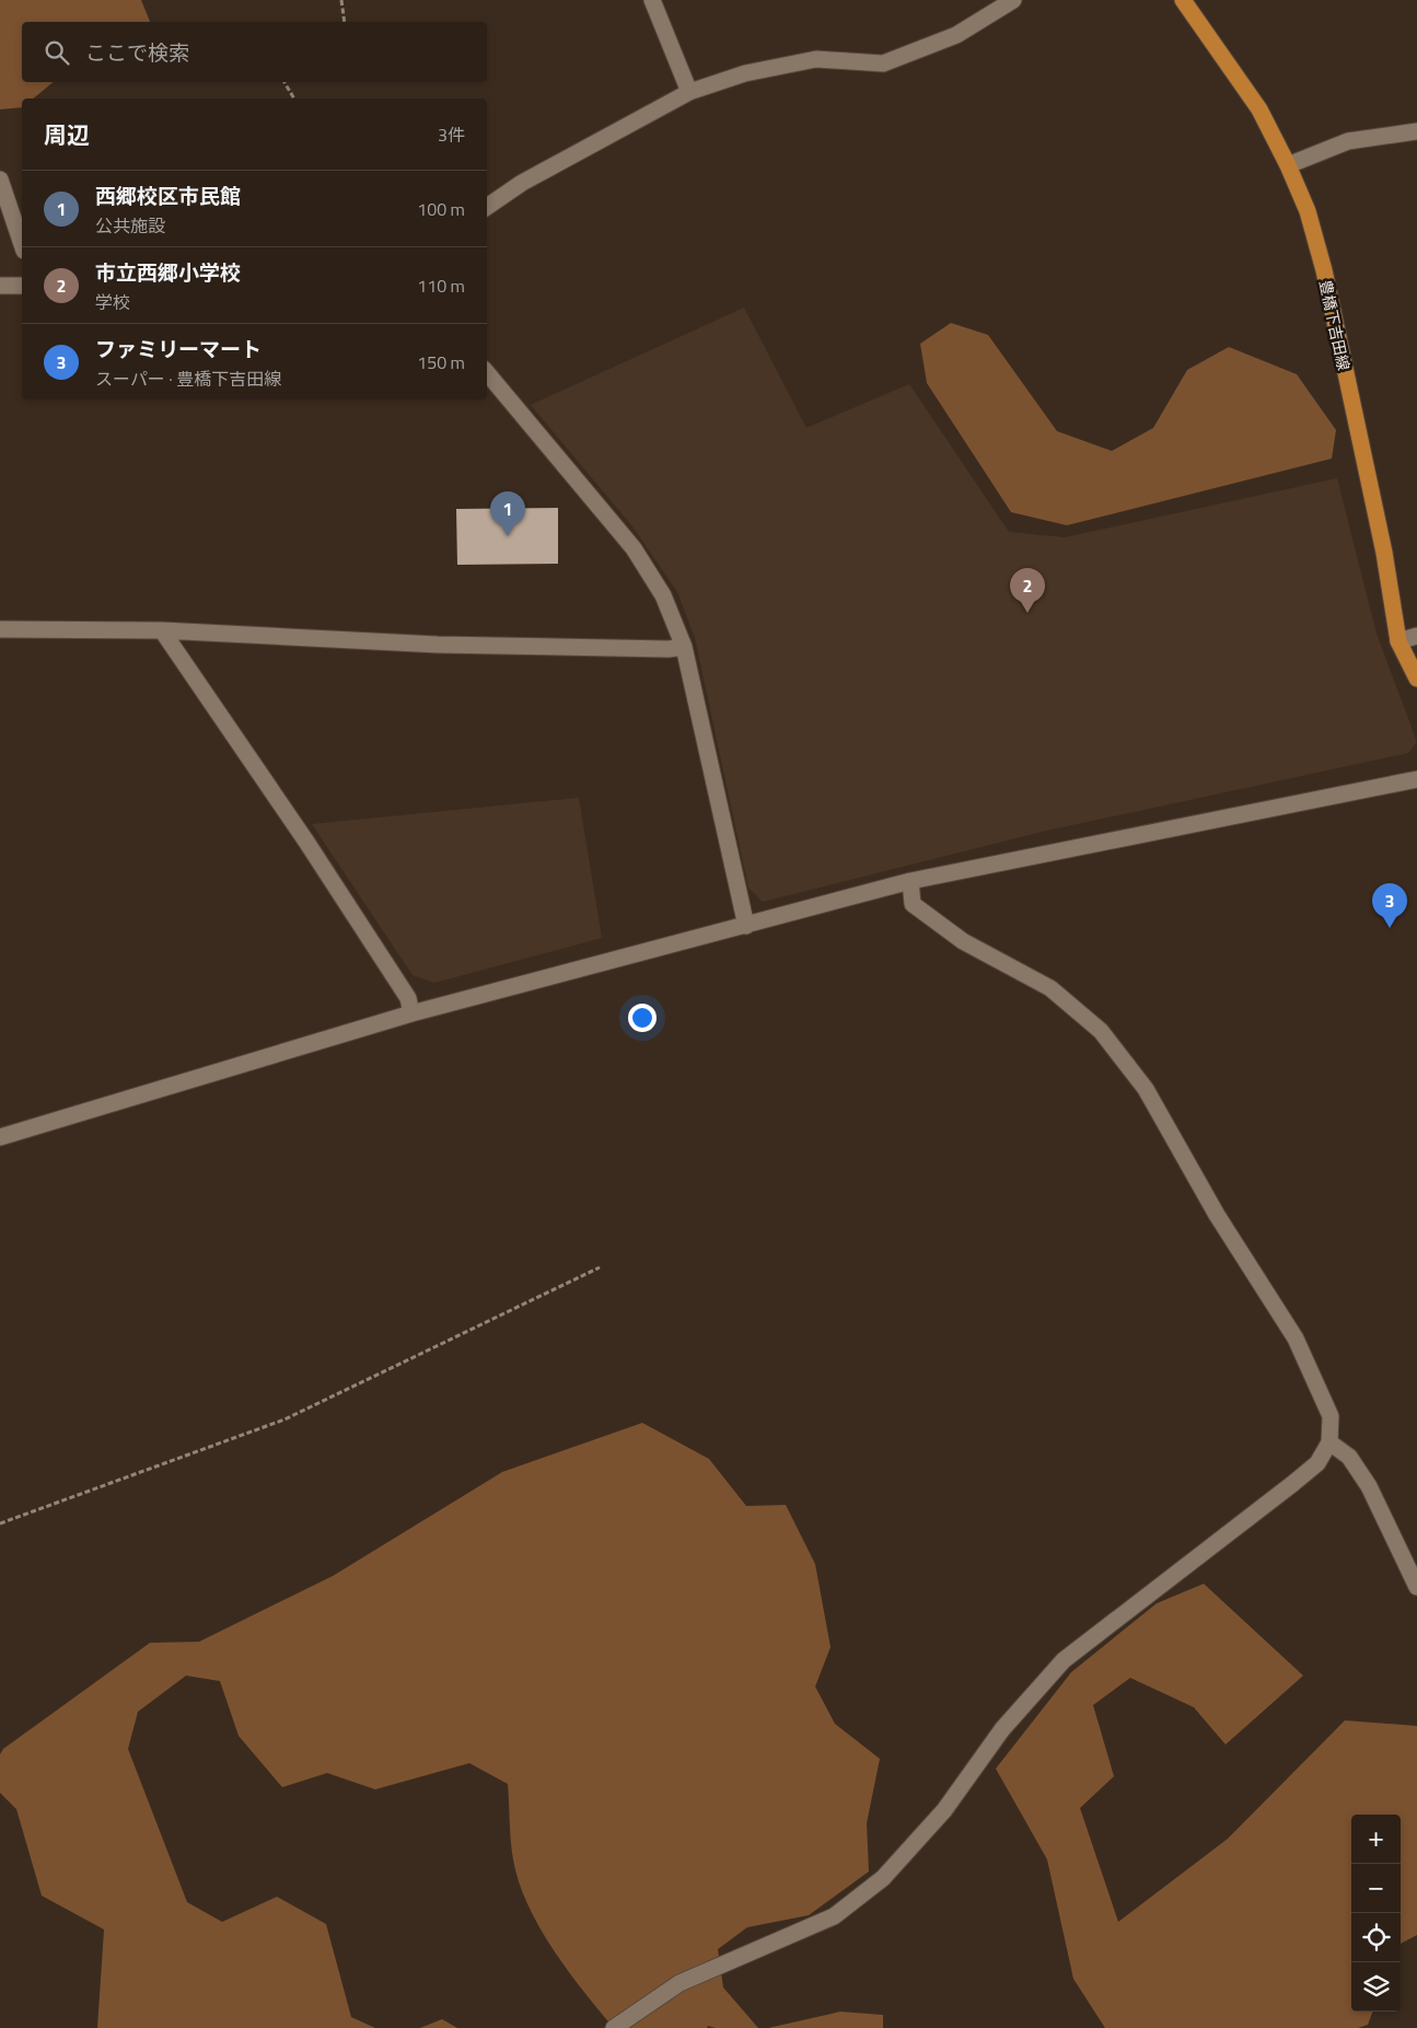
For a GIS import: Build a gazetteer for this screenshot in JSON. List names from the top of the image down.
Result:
{
  "streets": {
    "main road": ["豊橋下吉田線"]
  },
  "page": {
    "search": "ここで検索",
    "heading": ["周辺", "3件"],
    "list": [
      {
        "mark": "1",
        "name": "西郷校区市民館",
        "note": "公共施設",
        "value": "100 m"
      },
      {
        "mark": "2",
        "name": "市立西郷小学校",
        "note": "学校",
        "value": "110 m"
      },
      {
        "mark": "3",
        "name": "ファミリーマート",
        "note": "スーパー · 豊橋下吉田線",
        "value": "150 m"
      }
    ],
    "pins": ["1", "2", "3"],
    "map_buttons": ["+", "−"]
  }
}
